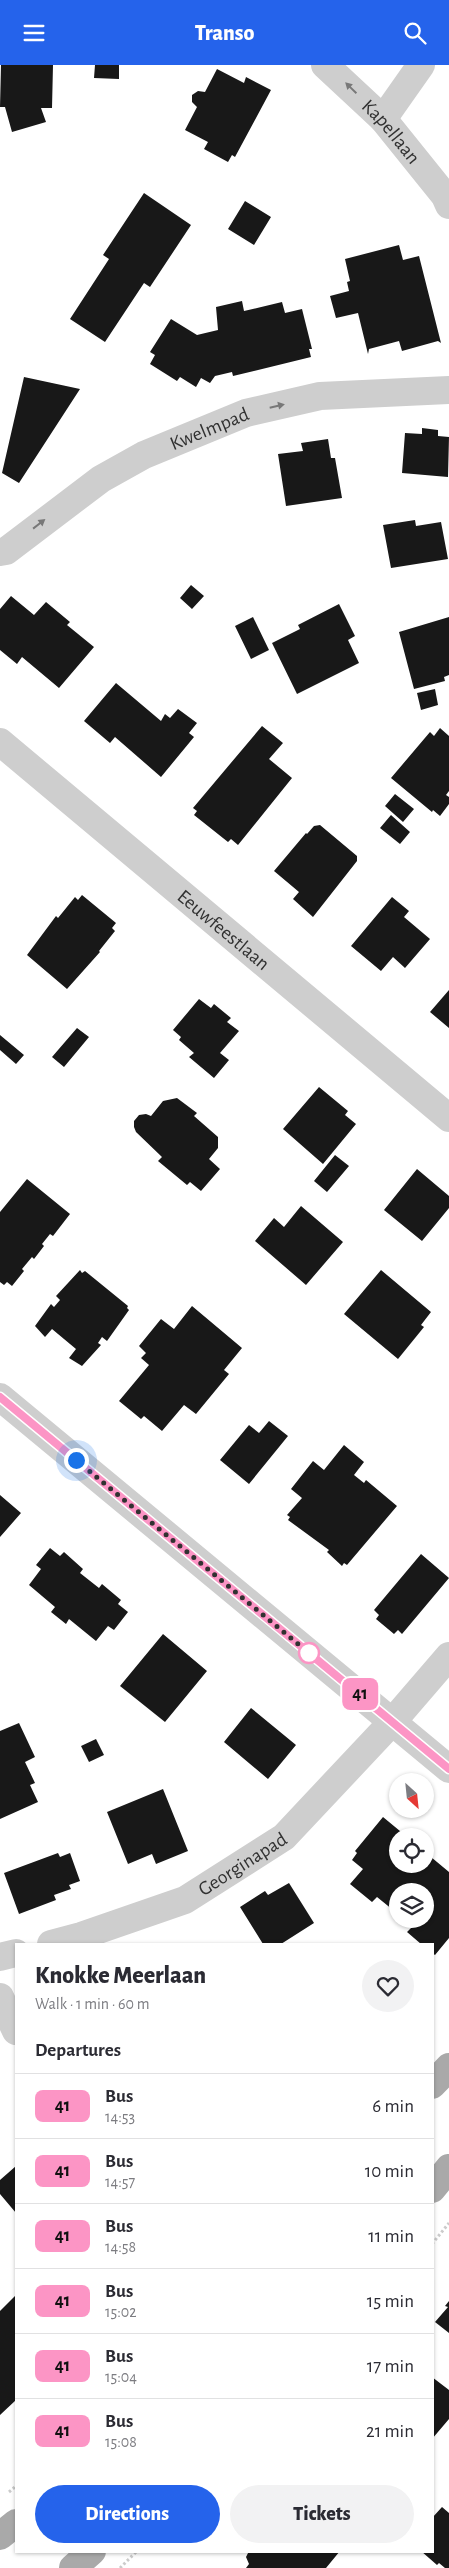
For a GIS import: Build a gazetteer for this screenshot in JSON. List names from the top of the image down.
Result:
{
  "streets": {
    "street": [
      "Kapellaan",
      "Kwelmpad",
      "Eeuwfeestlaan",
      "Georginapad"
    ]
  },
  "one_way": ["Kapellaan", "Kwelmpad"],
  "lines": ["bus line 41"],
  "north": "bottom right",
  "page": {
    "header": "Transo",
    "on_map": "41",
    "heading": [
      ["Knokke Meerlaan", "Walk · 1 min · 60 m"],
      "Departures"
    ],
    "list": [
      {
        "mark": "41",
        "name": "Bus",
        "note": "14:53",
        "value": "6 min"
      },
      {
        "mark": "41",
        "name": "Bus",
        "note": "14:57",
        "value": "10 min"
      },
      {
        "mark": "41",
        "name": "Bus",
        "note": "14:58",
        "value": "11 min"
      },
      {
        "mark": "41",
        "name": "Bus",
        "note": "15:02",
        "value": "15 min"
      },
      {
        "mark": "41",
        "name": "Bus",
        "note": "15:04",
        "value": "17 min"
      },
      {
        "mark": "41",
        "name": "Bus",
        "note": "15:08",
        "value": "21 min"
      }
    ],
    "buttons": ["Directions", "Tickets"]
  }
}
